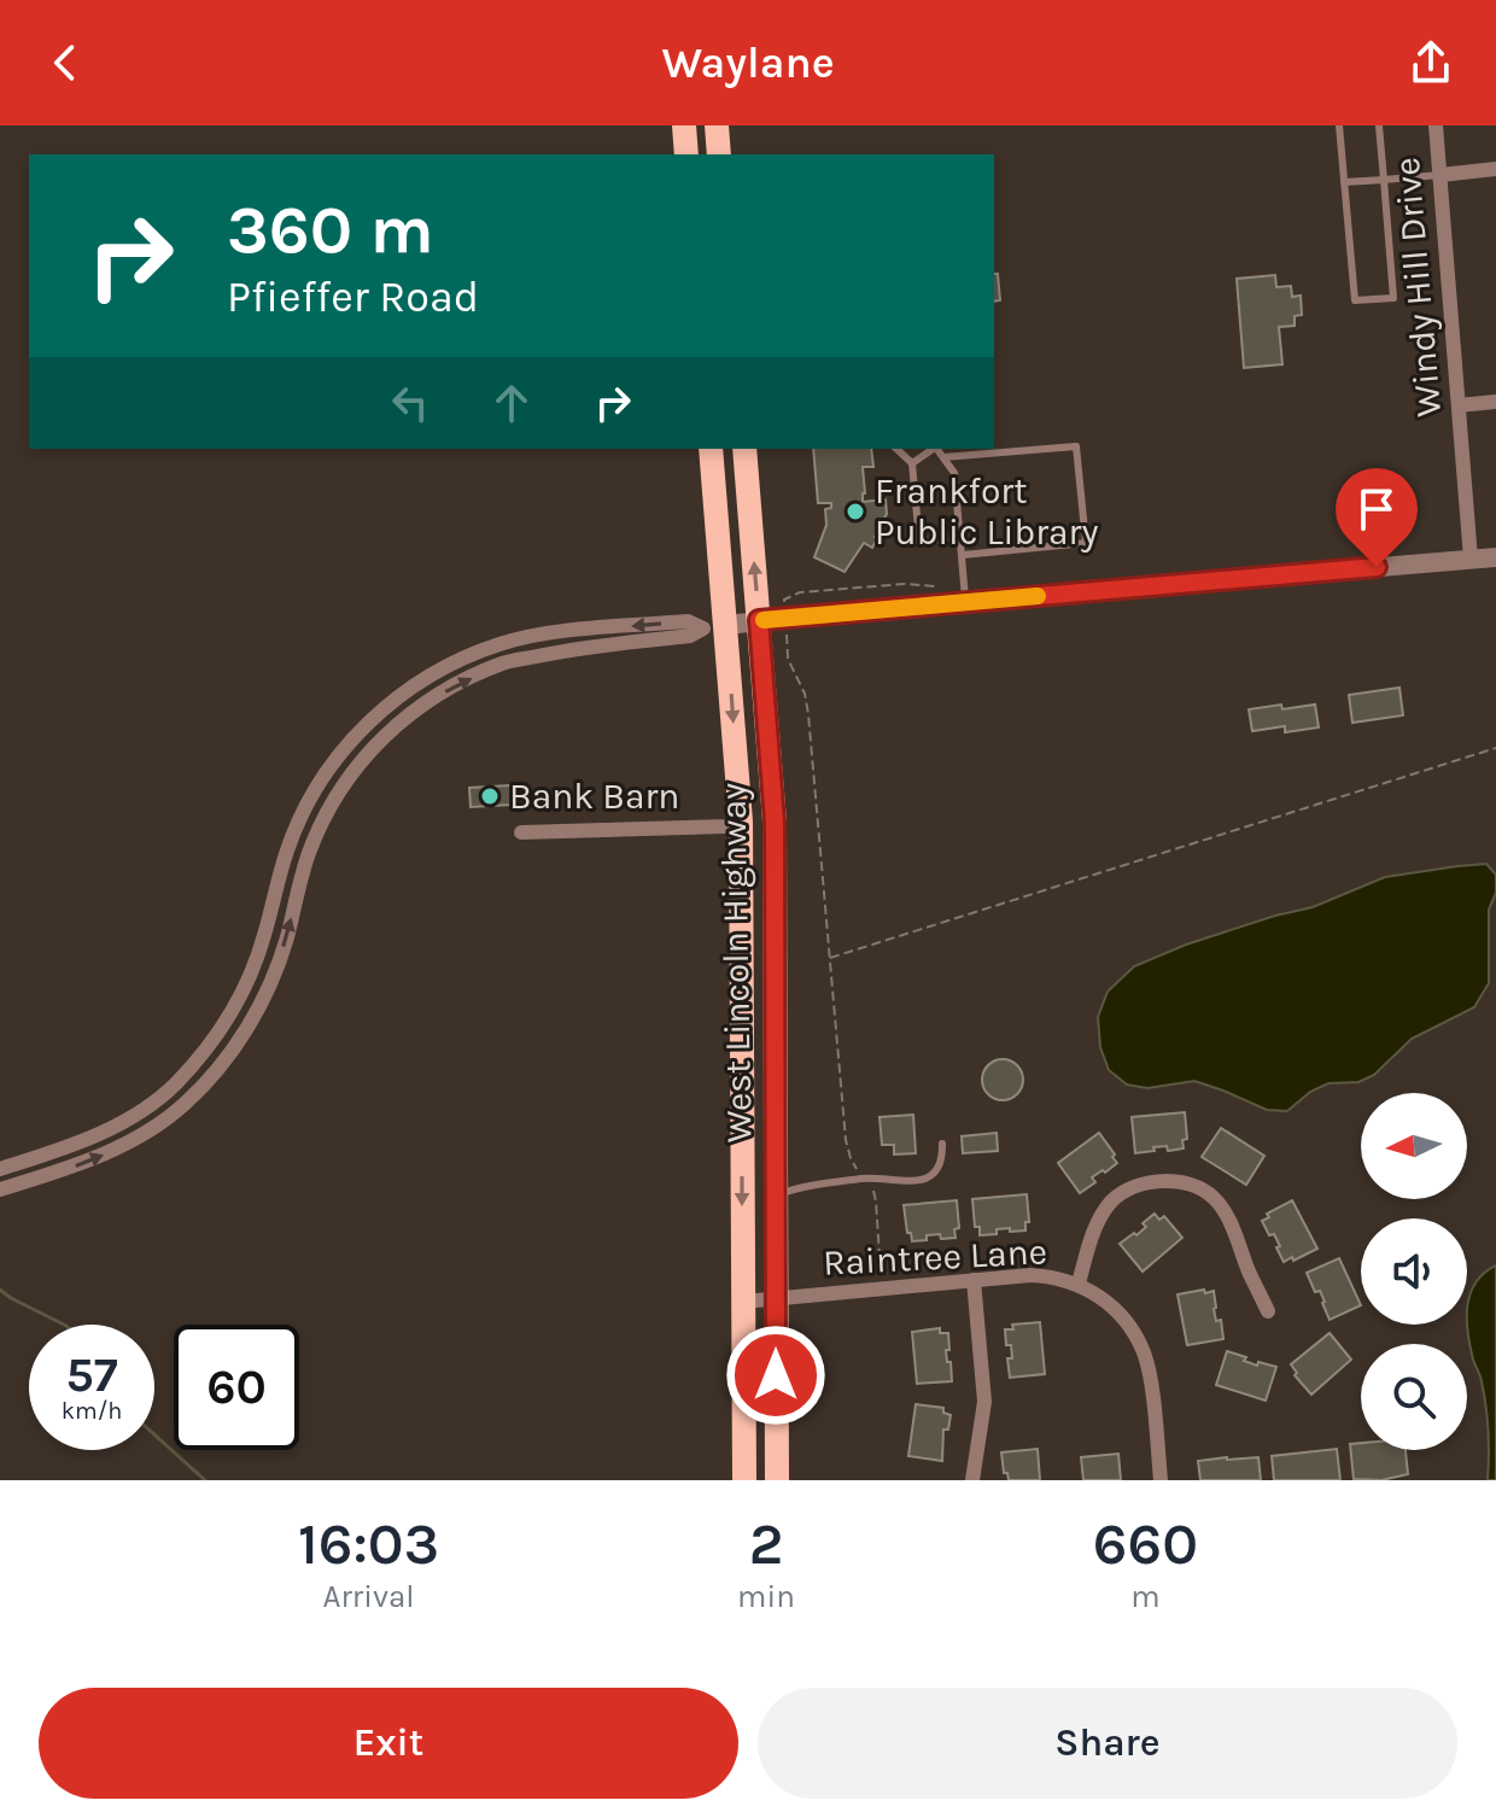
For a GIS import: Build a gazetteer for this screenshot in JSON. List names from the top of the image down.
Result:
{
  "streets": {
    "main road": ["West Lincoln Highway"],
    "street": ["Windy Hill Drive", "Raintree Lane"]
  },
  "crossings": [
    ["West Lincoln Highway", "Raintree Lane"]
  ],
  "places": ["Frankfort Public Library", "Bank Barn"],
  "north": "left",
  "page": {
    "header": "Waylane",
    "turn": ["360 m", "Pfieffer Road"],
    "speed": "57 km/h",
    "limit": "60",
    "eta": [
      "16:03",
      "Arrival",
      "2",
      "min",
      "660",
      "m"
    ],
    "buttons": ["Exit", "Share"]
  }
}
